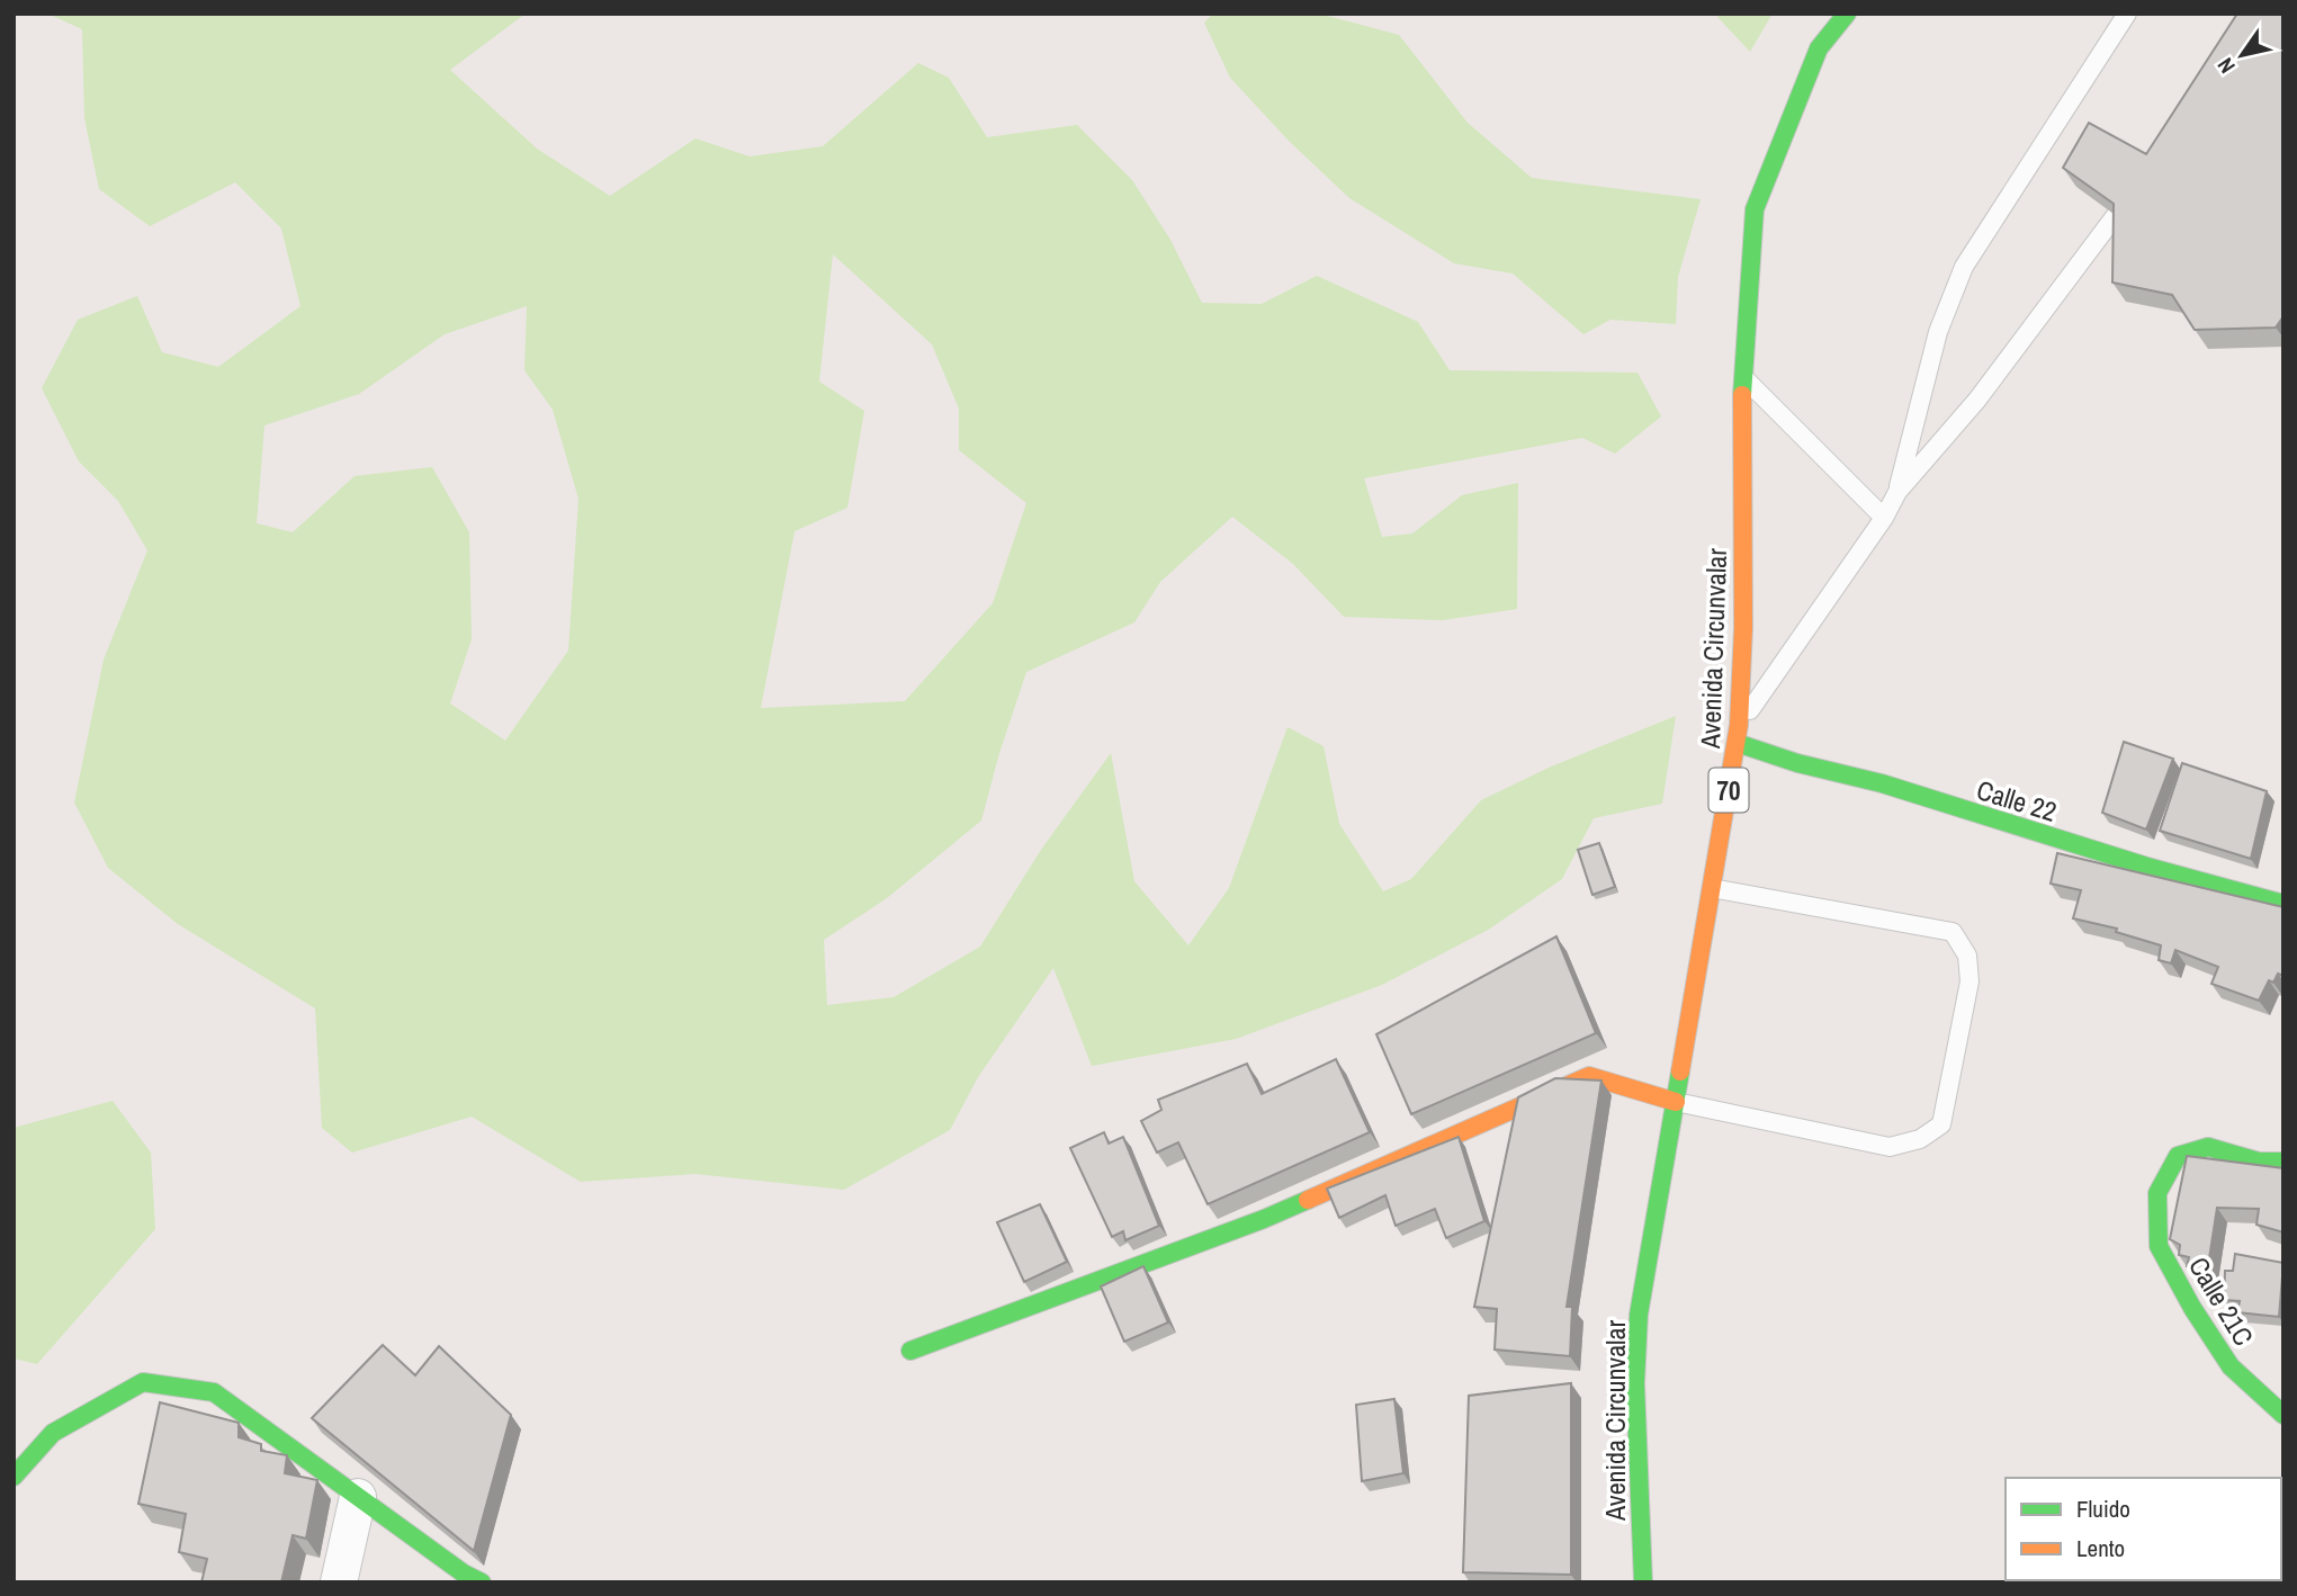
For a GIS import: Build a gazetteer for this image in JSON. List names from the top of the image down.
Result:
{
  "streets": {
    "street": [
      "Avenida Circunvalar",
      "70",
      "Calle 22",
      "Calle 21C"
    ]
  },
  "crossings": [
    ["Avenida Circunvalar", "Calle 22"]
  ],
  "legend": ["Fluido", "Lento"],
  "north": "bottom left"
}
